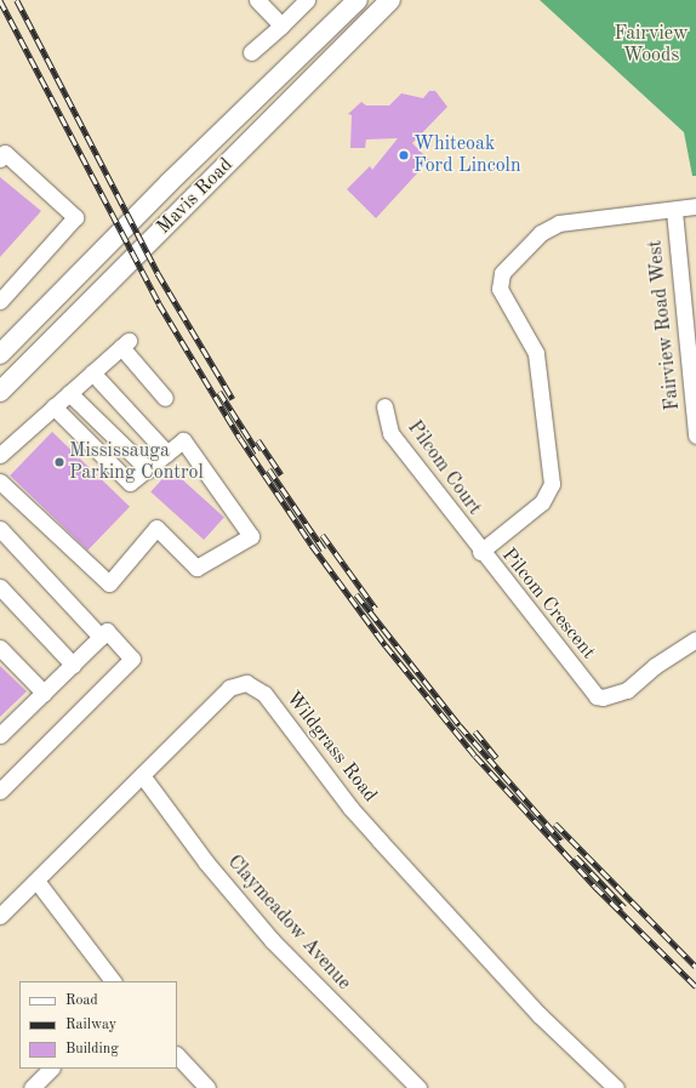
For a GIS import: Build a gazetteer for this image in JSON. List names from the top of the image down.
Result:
{
  "streets": {
    "main road": ["Mavis Road"],
    "street": [
      "Fairview Road West",
      "Pilcom Court",
      "Pilcom Crescent",
      "Wildgrass Road",
      "Claymeadow Avenue"
    ]
  },
  "crossings": [
    ["Fairview Road West", "Pilcom Crescent"],
    ["Pilcom Court", "Pilcom Crescent"],
    ["Wildgrass Road", "Claymeadow Avenue"]
  ],
  "parks": ["Fairview Woods"],
  "places": ["Whiteoak Ford Lincoln", "Mississauga Parking Control"],
  "legend": ["Road", "Railway", "Building"]
}
